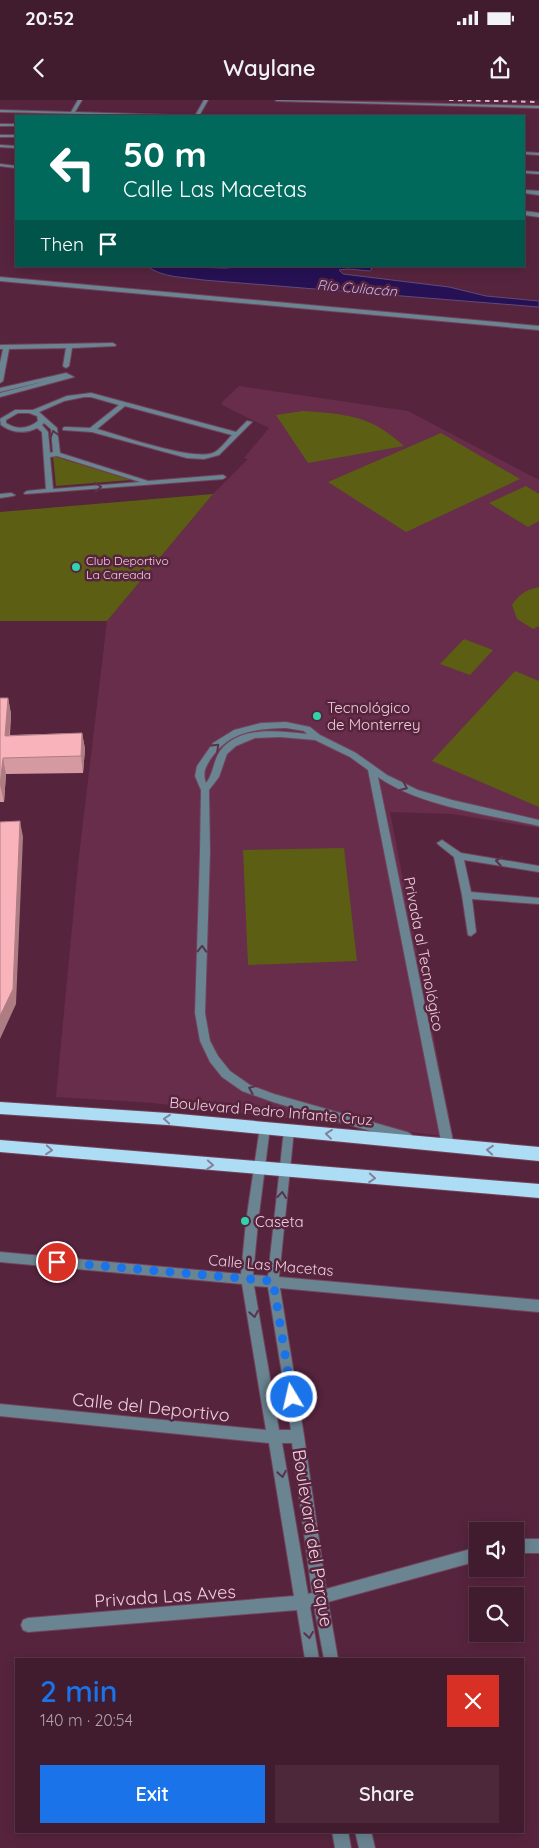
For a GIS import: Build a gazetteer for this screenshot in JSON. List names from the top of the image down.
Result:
{
  "streets": {
    "highway": ["Boulevard Pedro Infante Cruz"],
    "street": [
      "Privada al Tecnológico",
      "Calle Las Macetas",
      "Calle del Deportivo",
      "Boulevard del Parque",
      "Privada Las Aves"
    ]
  },
  "crossings": [
    ["Privada al Tecnológico", "Boulevard Pedro Infante Cruz"],
    ["Boulevard Pedro Infante Cruz", "Boulevard del Parque"],
    ["Calle Las Macetas", "Boulevard del Parque"],
    ["Calle del Deportivo", "Boulevard del Parque"],
    ["Boulevard del Parque", "Privada Las Aves"]
  ],
  "water": ["Río Culiacán"],
  "places": ["Club Deportivo La Careada", "Tecnológico de Monterrey", "Caseta"],
  "page": {
    "status": "20:52",
    "header": "Waylane",
    "turn": ["50 m", "Calle Las Macetas"],
    "then": "Then",
    "heading": ["2 min", "140 m · 20:54"],
    "buttons": ["Exit", "Share"]
  }
}
